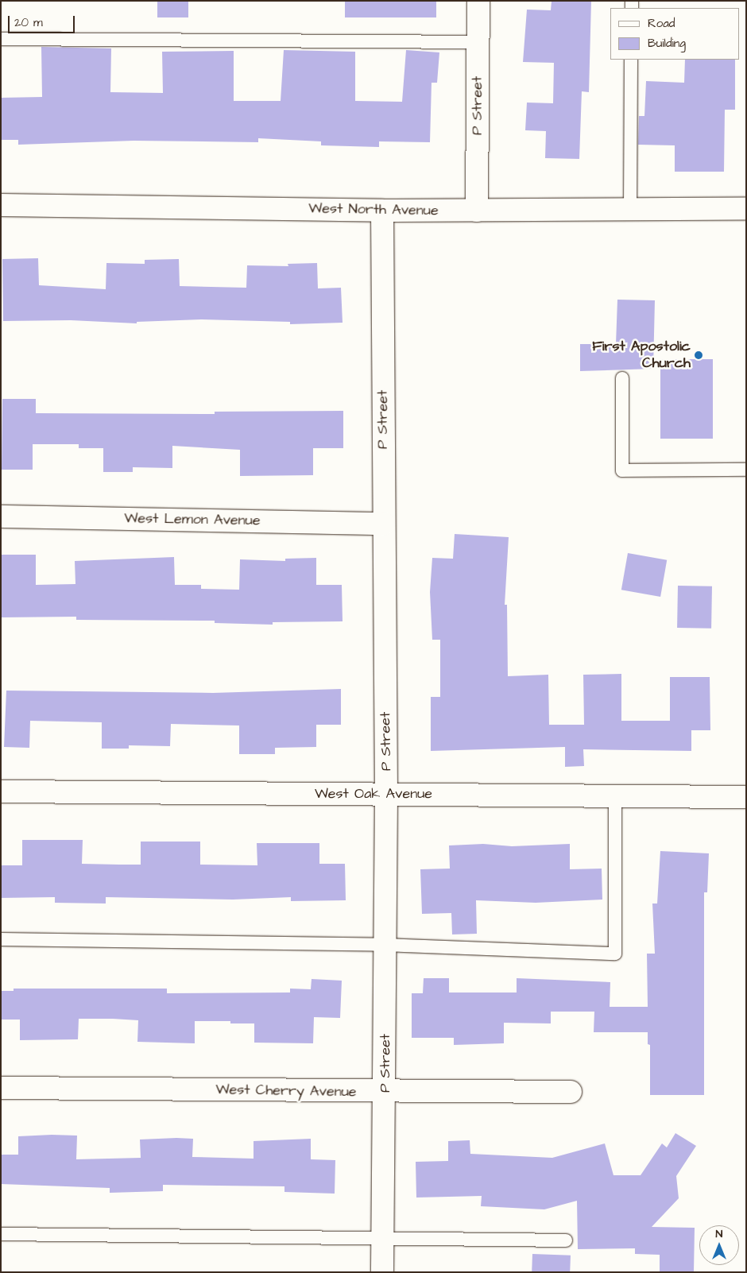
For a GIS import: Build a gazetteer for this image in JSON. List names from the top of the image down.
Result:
{
  "streets": {
    "street": [
      "P Street",
      "West North Avenue",
      "West Lemon Avenue",
      "West Oak Avenue",
      "West Cherry Avenue"
    ]
  },
  "crossings": [
    ["P Street", "West North Avenue"],
    ["P Street", "West Lemon Avenue"],
    ["P Street", "West Oak Avenue"],
    ["P Street", "West Cherry Avenue"]
  ],
  "places": ["First Apostolic Church"],
  "legend": ["Road", "Building"],
  "scale_bar": "20 m",
  "north": "top"
}
